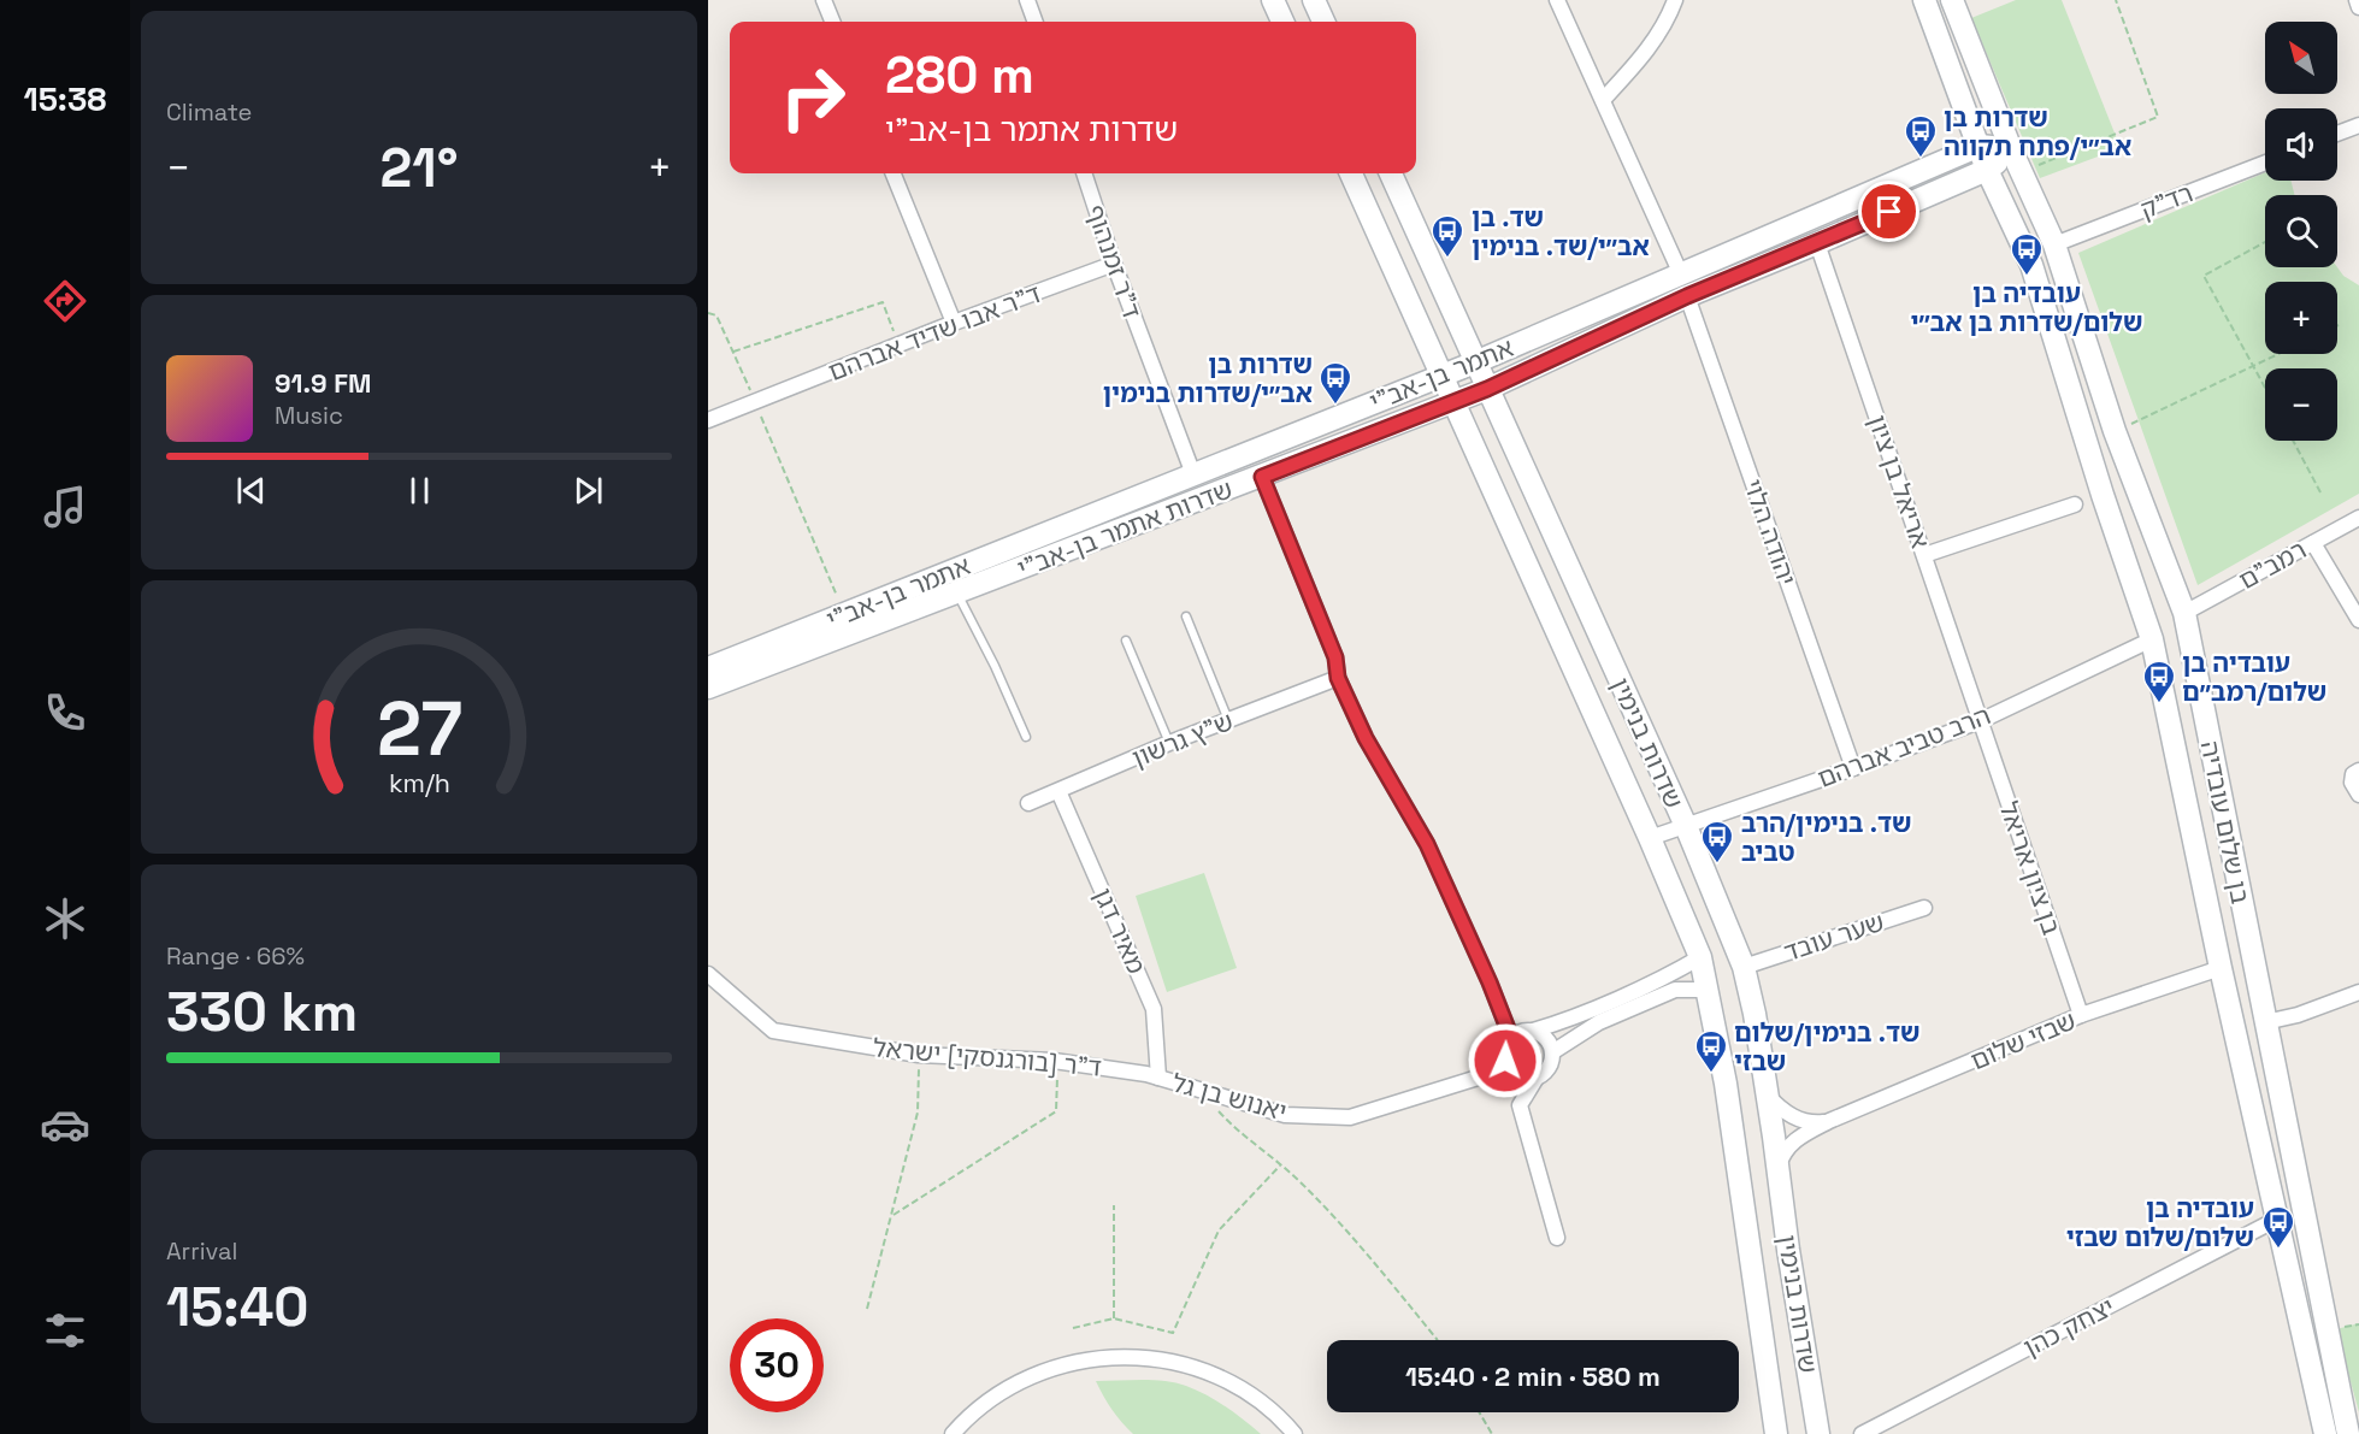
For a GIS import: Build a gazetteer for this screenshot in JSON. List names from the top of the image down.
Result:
{
  "streets": {
    "main road": [
      "אתמר בן-אב\"י",
      "שדרות אתמר בן-אב\"י",
      "שדרות בנימין",
      "בן שלום עובדיה"
    ],
    "street": [
      "רד\"ק",
      "ד\"ר זמנהוף",
      "ד\"ר אבו שדיד אברהם",
      "אריאל בן ציון",
      "יהודה הלוי",
      "רמב\"ם",
      "ש\"ץ גרשון",
      "הרב טביב אברהם",
      "בן ציון אריאל",
      "מאיר דגן",
      "שער עובד",
      "שבזי שלום",
      "ד\"ר [בורגנסקי] ישראל",
      "יאנוש בן גל",
      "יצחק כהן"
    ]
  },
  "crossings": [
    ["רד\"ק", "בן שלום עובדיה"],
    ["ד\"ר זמנהוף", "ד\"ר אבו שדיד אברהם"],
    ["ד\"ר זמנהוף", "אתמר בן-אב\"י"],
    ["אתמר בן-אב\"י", "שדרות אתמר בן-אב\"י"],
    ["אתמר בן-אב\"י", "שדרות בנימין"],
    ["אתמר בן-אב\"י", "בן שלום עובדיה"],
    ["אריאל בן ציון", "שדרות אתמר בן-אב\"י"],
    ["אריאל בן ציון", "הרב טביב אברהם"],
    ["אריאל בן ציון", "בן ציון אריאל"],
    ["שדרות אתמר בן-אב\"י", "יהודה הלוי"],
    ["שדרות אתמר בן-אב\"י", "שדרות בנימין"],
    ["שדרות אתמר בן-אב\"י", "בן שלום עובדיה"],
    ["יהודה הלוי", "הרב טביב אברהם"],
    ["רמב\"ם", "בן שלום עובדיה"],
    ["ש\"ץ גרשון", "מאיר דגן"],
    ["שדרות בנימין", "הרב טביב אברהם"],
    ["שדרות בנימין", "שער עובד"],
    ["שדרות בנימין", "שבזי שלום"],
    ["הרב טביב אברהם", "בן שלום עובדיה"],
    ["הרב טביב אברהם", "בן ציון אריאל"],
    ["בן שלום עובדיה", "שבזי שלום"],
    ["בן שלום עובדיה", "יצחק כהן"],
    ["בן ציון אריאל", "שבזי שלום"],
    ["מאיר דגן", "ד\"ר [בורגנסקי] ישראל"],
    ["מאיר דגן", "יאנוש בן גל"],
    ["ד\"ר [בורגנסקי] ישראל", "יאנוש בן גל"]
  ],
  "places": {
    "bus stop": [
      "שדרות בן אב״י/פתח תקווה",
      "שד. בן אב״י/שד. בנימין",
      "עובדיה בן שלום/שדרות בן אב״י",
      "שדרות בן אב״י/שדרות בנימין",
      "עובדיה בן שלום/רמב״ם",
      "שד. בנימין/הרב טביב",
      "שד. בנימין/שלום שבזי",
      "עובדיה בן שלום/שלום שבזי"
    ]
  },
  "north": "top left",
  "page": {
    "tabs": "15:38",
    "tile": [
      "Climate",
      ["Range · 66%", "330 km"],
      ["Arrival", "15:40"]
    ],
    "map_buttons": ["+", "−"],
    "turn": ["280 m", "שדרות אתמר בן-אב\"י"],
    "heat": ["−", "21°", "+"],
    "song": ["91.9 FM", "Music"],
    "limit": "30",
    "trip": "15:40 · 2 min · 580 m",
    "gauge": ["27", "km/h"]
  }
}
